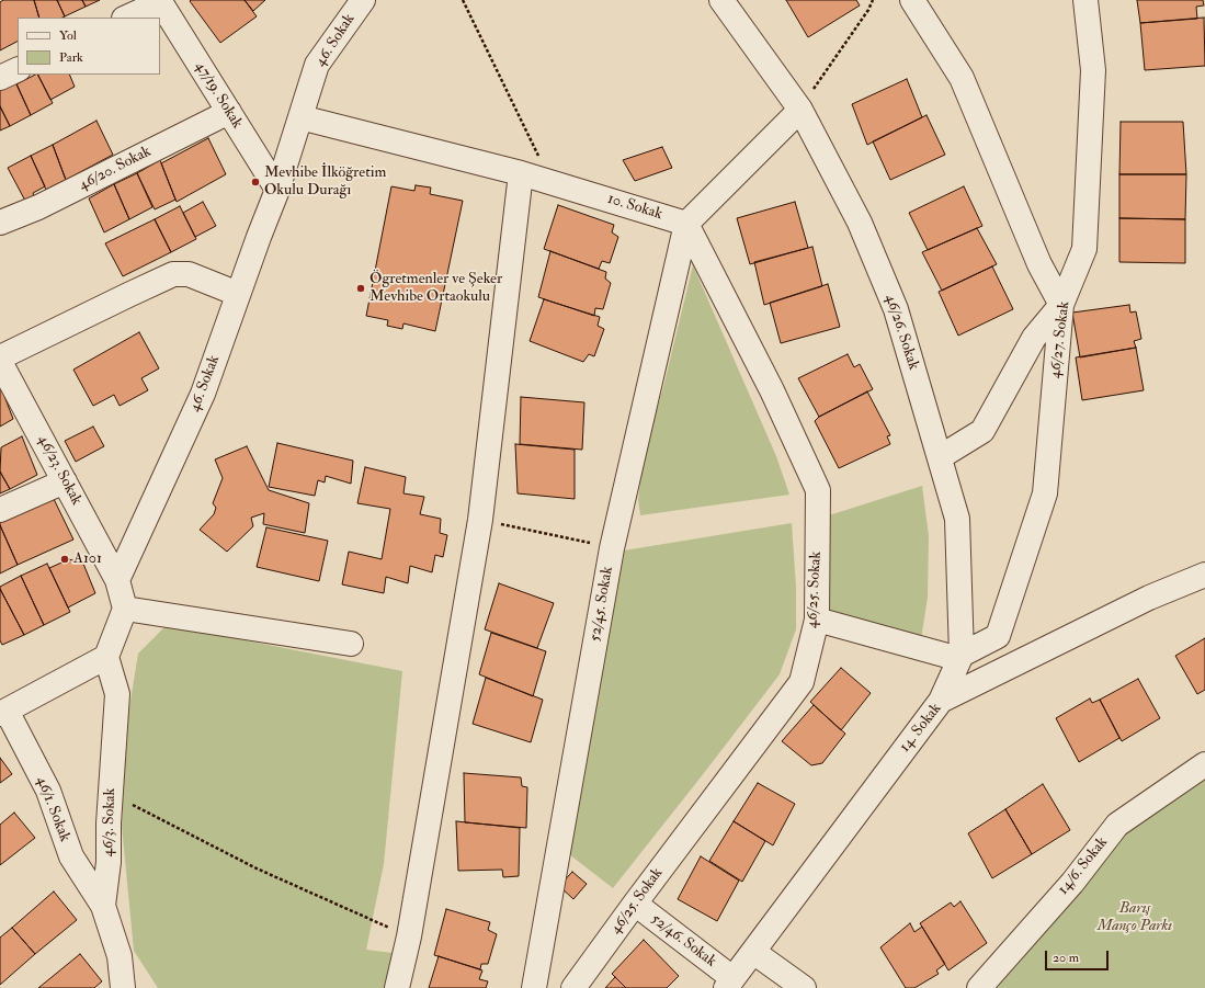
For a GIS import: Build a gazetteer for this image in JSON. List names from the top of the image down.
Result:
{
  "streets": {
    "street": [
      "46. Sokak",
      "47/19. Sokak",
      "46/20. Sokak",
      "10. Sokak",
      "46/26. Sokak",
      "46/27. Sokak",
      "46/23. Sokak",
      "46/25. Sokak",
      "52/45. Sokak",
      "14. Sokak",
      "46/1. Sokak",
      "46/3. Sokak",
      "14/6. Sokak",
      "52/46. Sokak"
    ]
  },
  "crossings": [
    ["46. Sokak", "47/19. Sokak"],
    ["46. Sokak", "10. Sokak"],
    ["46. Sokak", "46/23. Sokak"],
    ["47/19. Sokak", "46/20. Sokak"],
    ["10. Sokak", "46/25. Sokak"],
    ["10. Sokak", "52/45. Sokak"],
    ["46/26. Sokak", "46/27. Sokak"],
    ["46/26. Sokak", "14. Sokak"],
    ["46/25. Sokak", "52/45. Sokak"],
    ["46/25. Sokak", "52/46. Sokak"],
    ["14. Sokak", "52/46. Sokak"],
    ["46/1. Sokak", "46/3. Sokak"]
  ],
  "parks": ["Barış Manço Parkı"],
  "places": ["Mevhibe İlköğretim Okulu Durağı", "Ögretmenler ve Şeker Mevhibe Ortaokulu", "A101"],
  "legend": ["Yol", "Park"],
  "scale_bar": "20 m"
}
